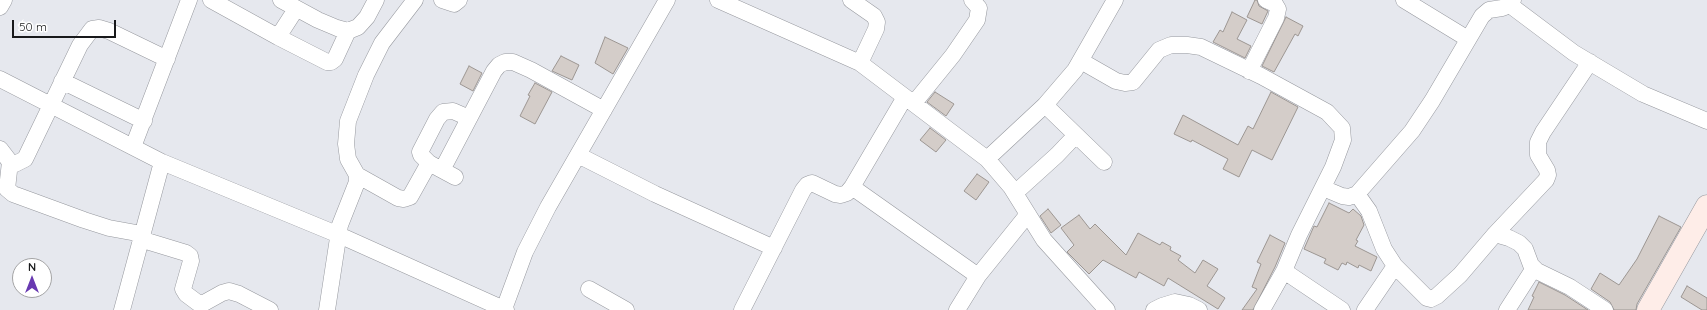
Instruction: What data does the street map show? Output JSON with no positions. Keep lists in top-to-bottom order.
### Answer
{
  "scale_bar": "50 m",
  "north": "top"
}
